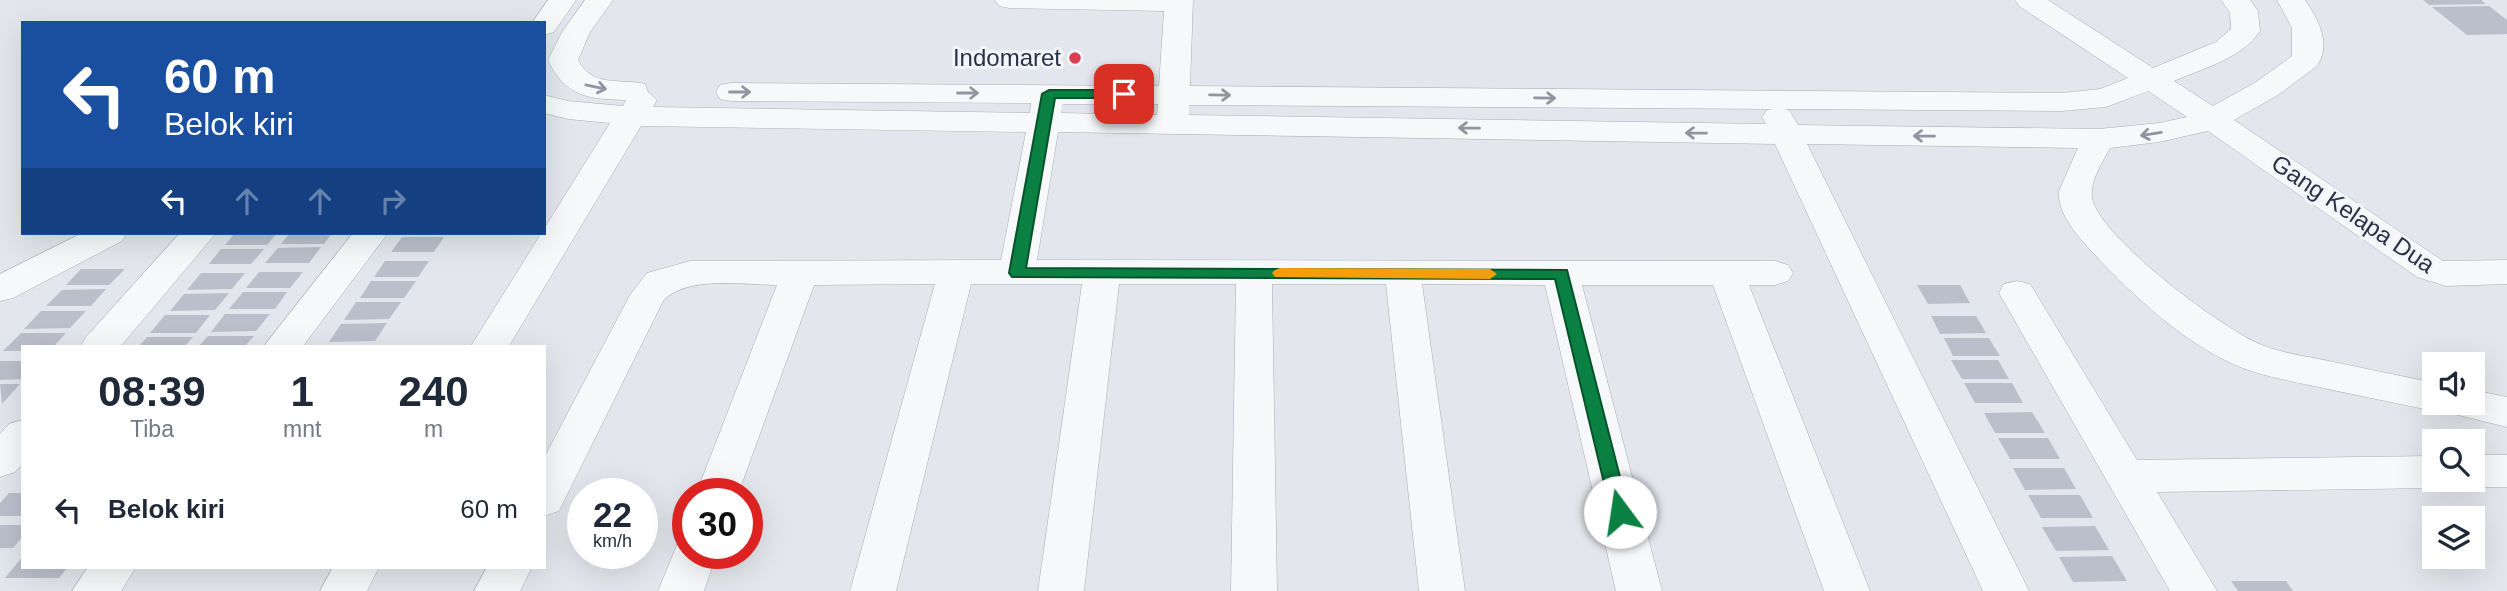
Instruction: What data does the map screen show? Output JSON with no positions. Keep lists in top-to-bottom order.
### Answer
{
  "streets": {
    "street": ["Gang Kelapa Dua"]
  },
  "places": ["Indomaret"],
  "page": {
    "turn": ["60 m", "Belok kiri"],
    "eta": [
      "08:39",
      "Tiba",
      "1",
      "mnt",
      "240",
      "m"
    ],
    "list": [
      {
        "name": "Belok kiri",
        "value": "60 m"
      }
    ],
    "speed": "22 km/h",
    "limit": "30"
  }
}
